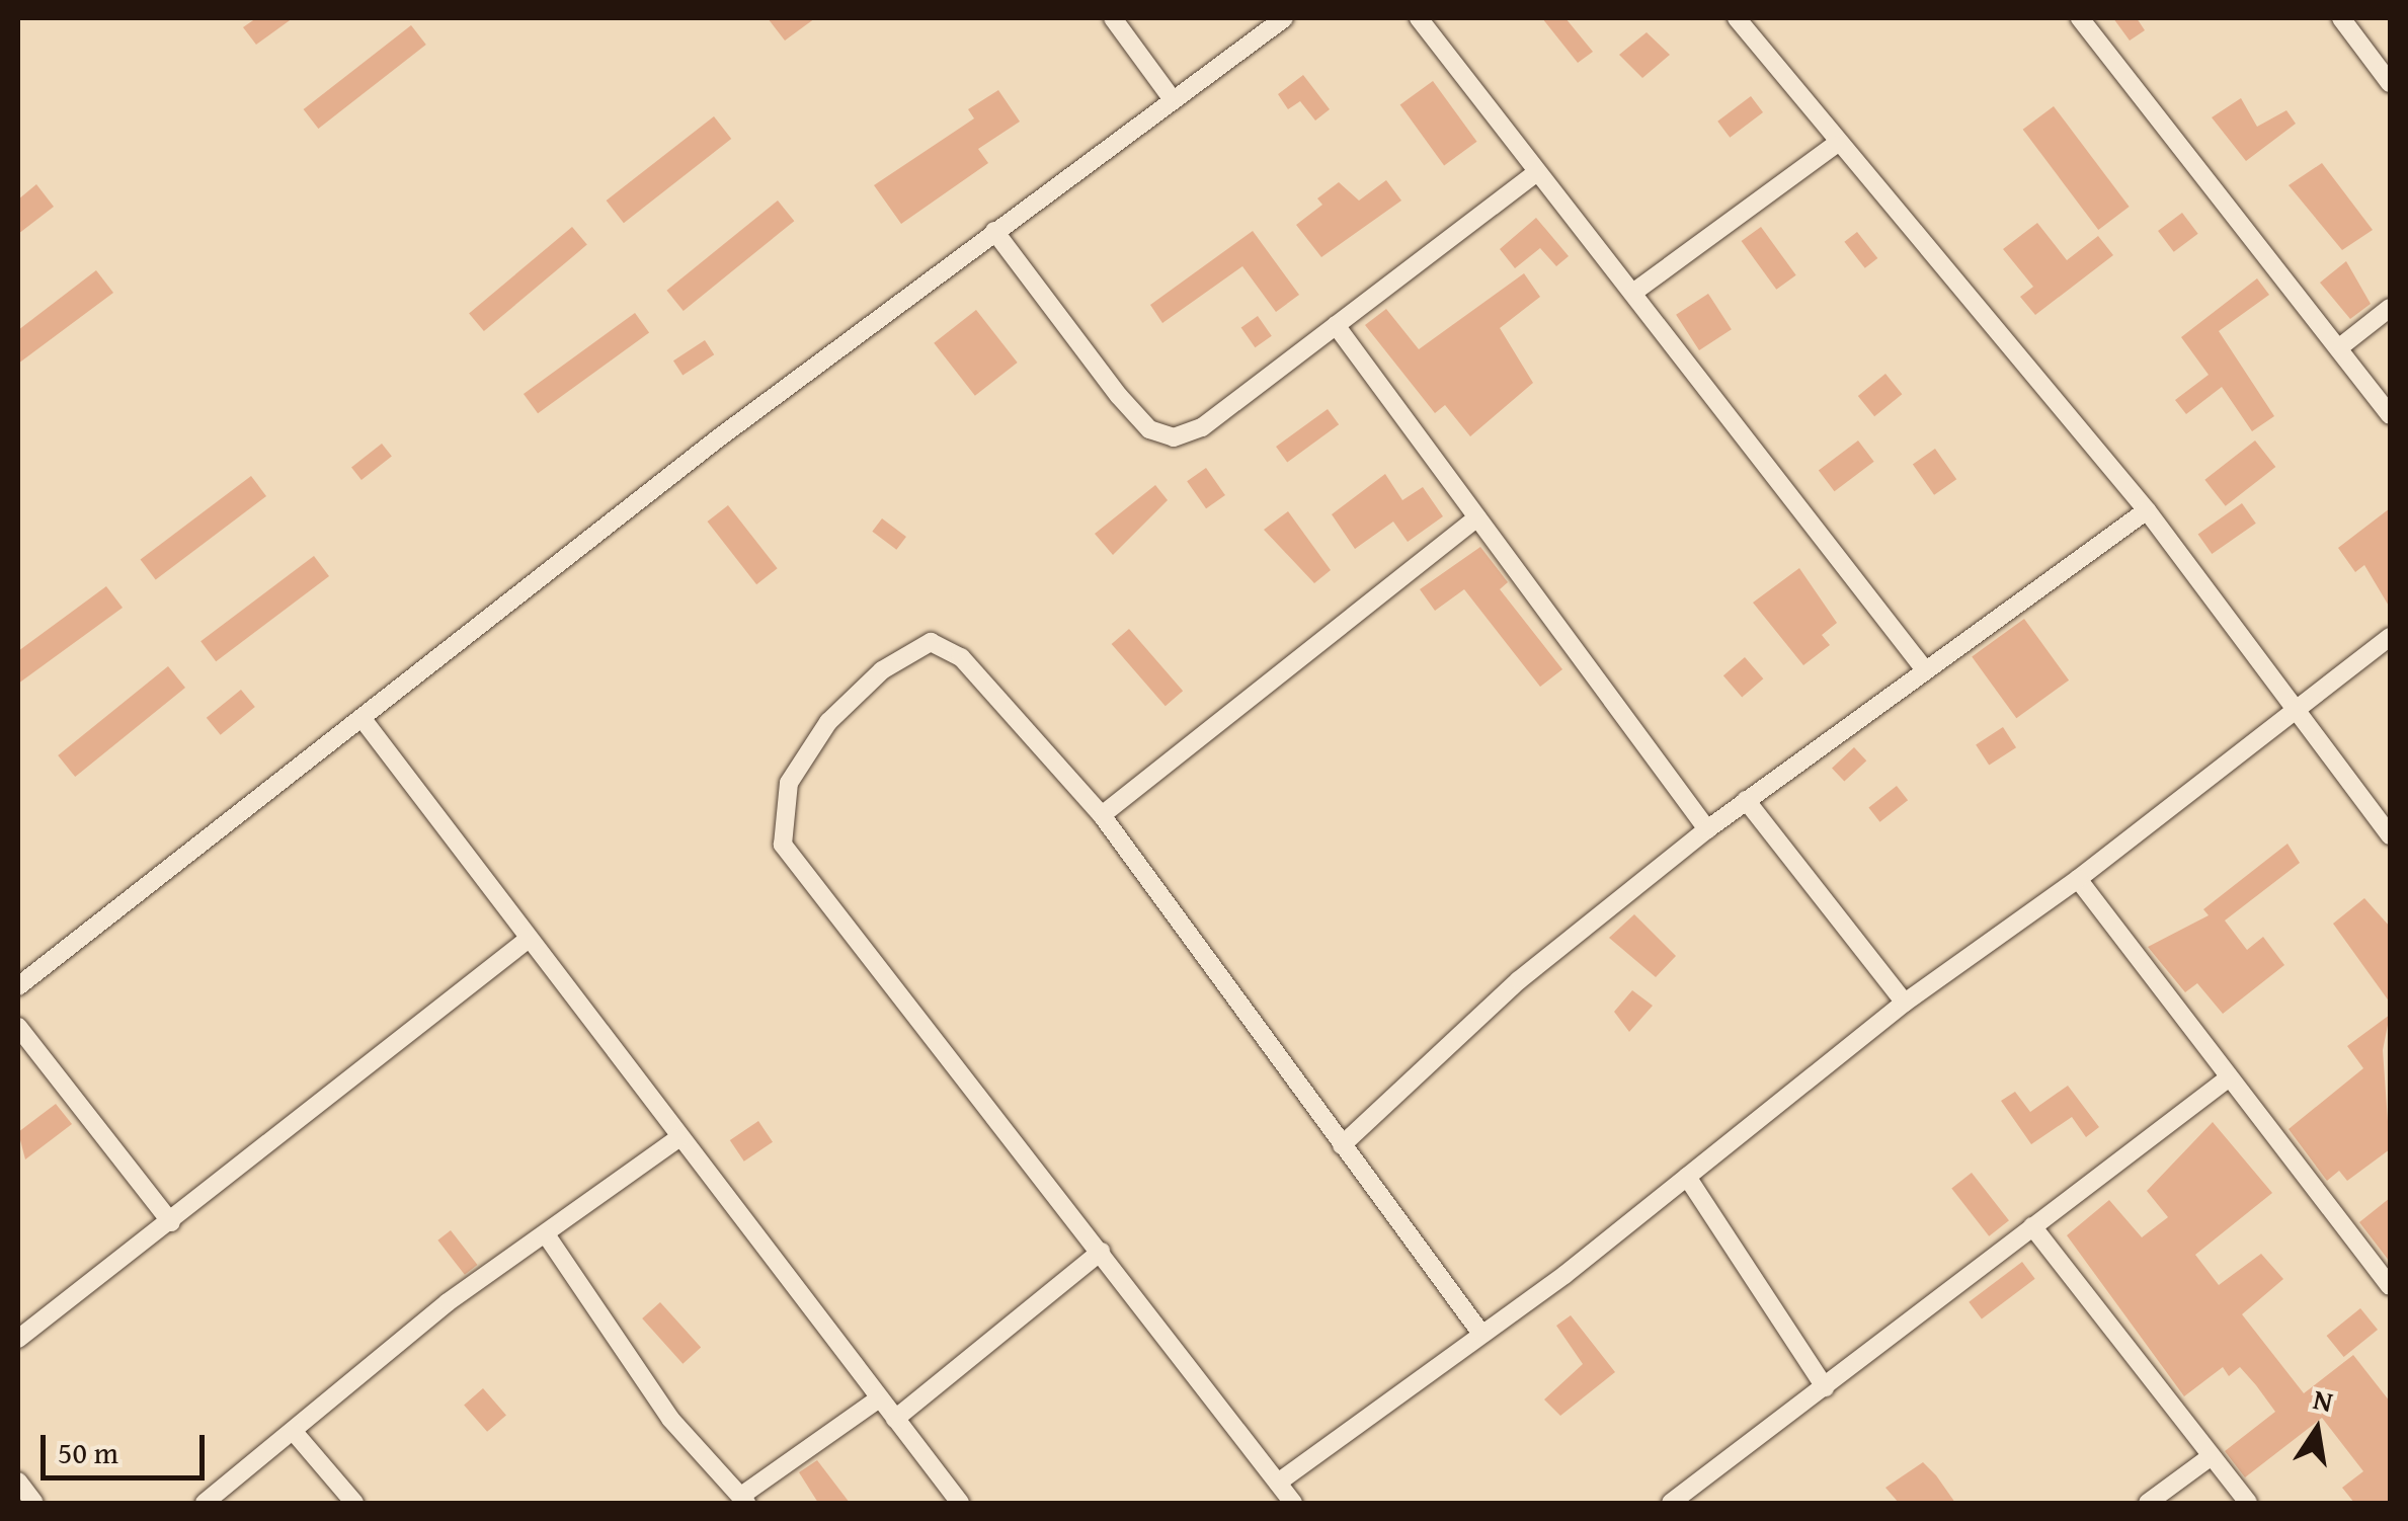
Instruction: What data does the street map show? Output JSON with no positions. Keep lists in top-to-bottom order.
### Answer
{
  "scale_bar": "50 m",
  "north": "top"
}
